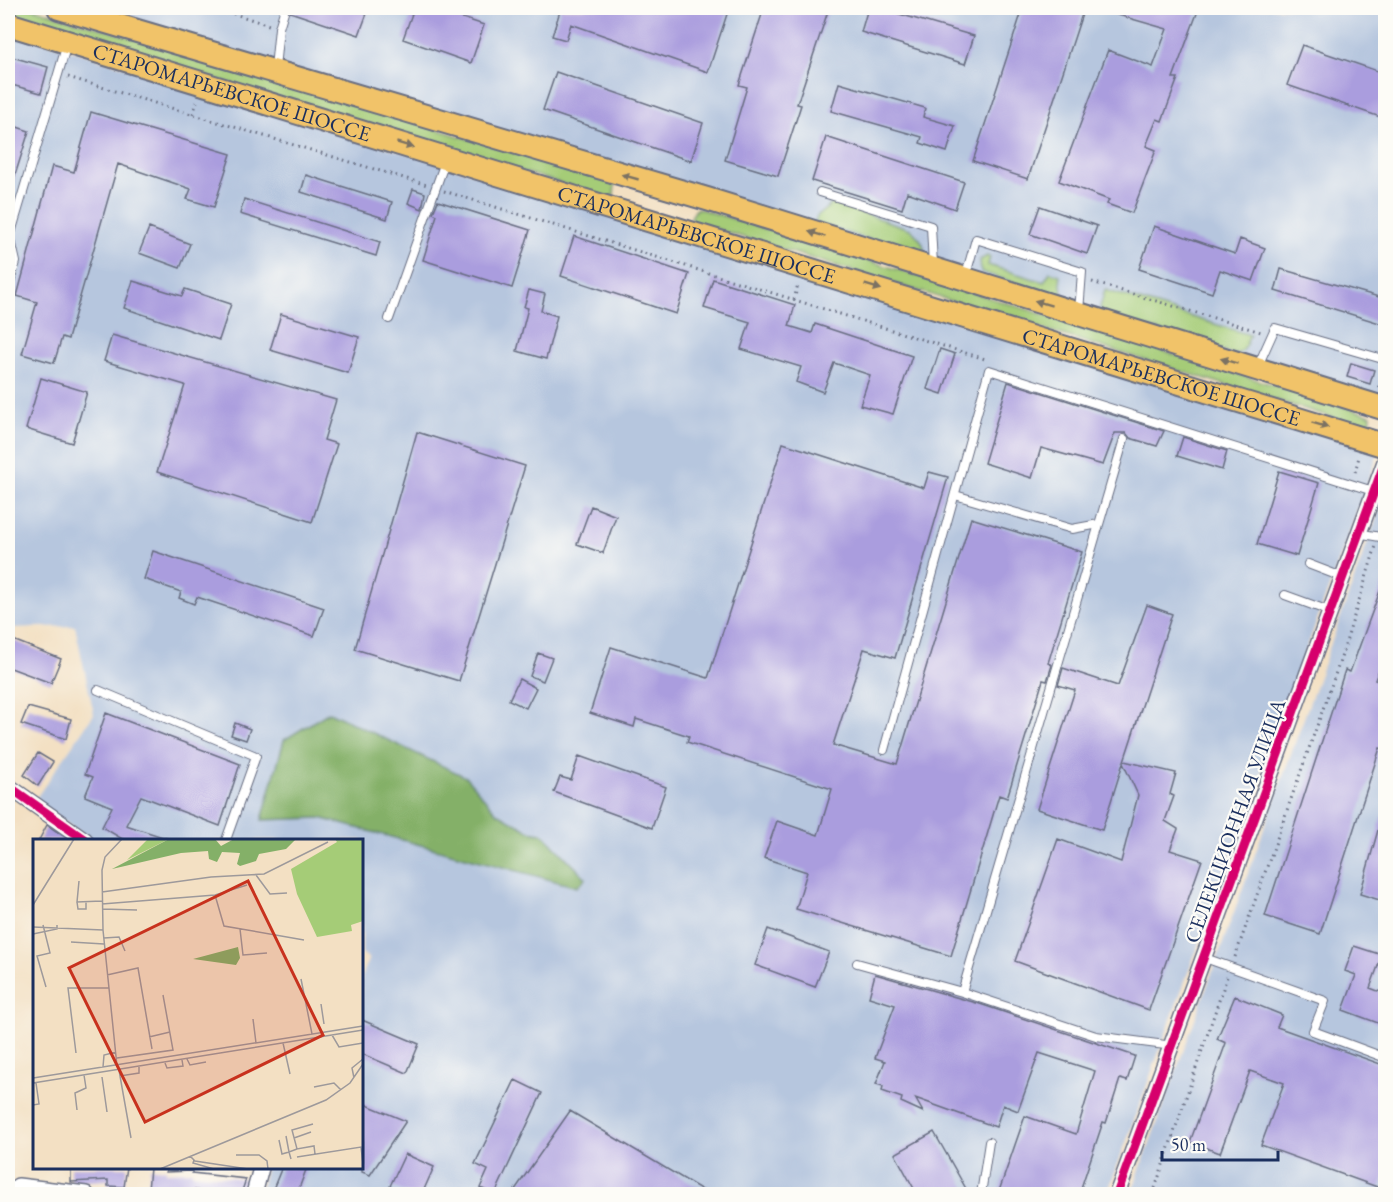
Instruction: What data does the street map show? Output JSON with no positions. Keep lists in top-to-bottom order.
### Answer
{
  "streets": {
    "main road": ["СТАРОМАРЬЕВСКОЕ ШОССЕ"],
    "street": ["СЕЛЕКЦИОННАЯ УЛИЦА"]
  },
  "scale_bar": "50 m"
}
